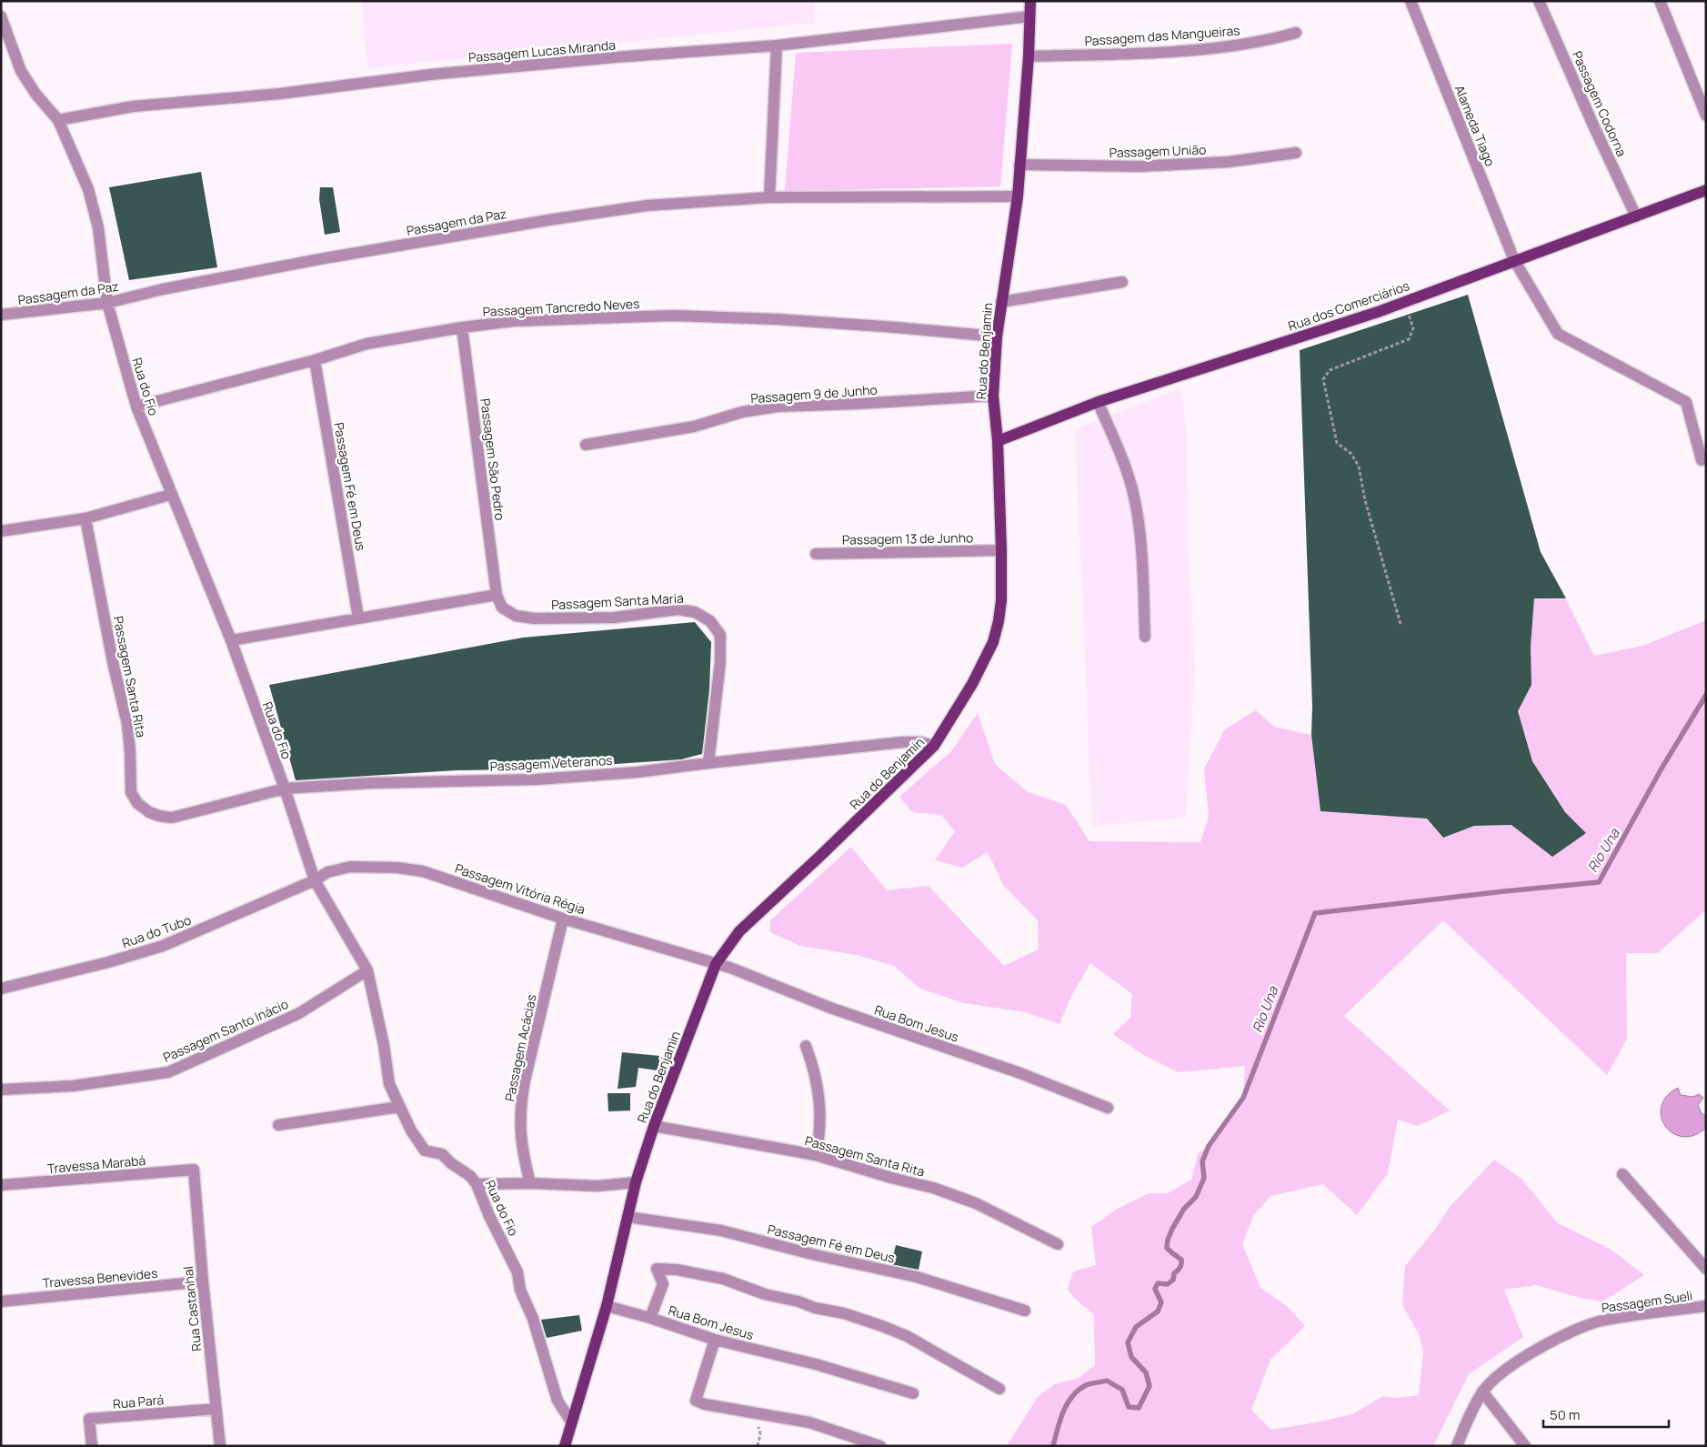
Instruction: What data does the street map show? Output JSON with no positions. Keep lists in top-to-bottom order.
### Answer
{
  "streets": {
    "main road": ["Rua dos Comerciários", "Rua do Benjamin"],
    "street": [
      "Passagem das Mangueiras",
      "Passagem Lucas Miranda",
      "Passagem Codorna",
      "Alameda Tiago",
      "Passagem União",
      "Passagem da Paz",
      "Passagem Tancredo Neves",
      "Rua do Fio",
      "Passagem 9 de Junho",
      "Passagem São Pedro",
      "Passagem Fé em Deus",
      "Passagem 13 de Junho",
      "Passagem Santa Maria",
      "Passagem Santa Rita",
      "Passagem Veteranos",
      "Passagem Vitória Régia",
      "Rua do Tubo",
      "Rua Bom Jesus",
      "Passagem Santo Inácio",
      "Passagem Acácias",
      "Travessa Marabá",
      "Travessa Benevides",
      "Passagem Sueli",
      "Rua Castanhal",
      "Rua Pará"
    ]
  },
  "crossings": [
    ["Passagem das Mangueiras", "Rua do Benjamin"],
    ["Passagem Lucas Miranda", "Rua do Benjamin"],
    ["Passagem Lucas Miranda", "Rua do Fio"],
    ["Passagem Codorna", "Rua dos Comerciários"],
    ["Alameda Tiago", "Rua dos Comerciários"],
    ["Passagem União", "Rua do Benjamin"],
    ["Passagem da Paz", "Rua do Benjamin"],
    ["Passagem da Paz", "Rua do Fio"],
    ["Rua dos Comerciários", "Rua do Benjamin"],
    ["Passagem Tancredo Neves", "Rua do Benjamin"],
    ["Passagem Tancredo Neves", "Rua do Fio"],
    ["Passagem Tancredo Neves", "Passagem São Pedro"],
    ["Passagem Tancredo Neves", "Passagem Fé em Deus"],
    ["Rua do Benjamin", "Rua do Fio"],
    ["Rua do Benjamin", "Passagem 9 de Junho"],
    ["Rua do Benjamin", "Passagem Fé em Deus"],
    ["Rua do Benjamin", "Passagem 13 de Junho"],
    ["Rua do Benjamin", "Passagem Santa Rita"],
    ["Rua do Benjamin", "Passagem Veteranos"],
    ["Rua do Benjamin", "Passagem Vitória Régia"],
    ["Rua do Benjamin", "Rua Bom Jesus"],
    ["Rua do Fio", "Passagem Veteranos"],
    ["Rua do Fio", "Passagem Vitória Régia"],
    ["Rua do Fio", "Rua do Tubo"],
    ["Rua do Fio", "Passagem Santo Inácio"],
    ["Passagem São Pedro", "Passagem Santa Maria"],
    ["Passagem Santa Maria", "Passagem Veteranos"],
    ["Passagem Santa Rita", "Passagem Veteranos"],
    ["Passagem Vitória Régia", "Rua do Tubo"],
    ["Passagem Vitória Régia", "Rua Bom Jesus"],
    ["Passagem Vitória Régia", "Passagem Acácias"],
    ["Travessa Marabá", "Rua Castanhal"],
    ["Travessa Benevides", "Rua Castanhal"],
    ["Rua Castanhal", "Rua Pará"]
  ],
  "water": ["Rio Una"],
  "scale_bar": "50 m"
}
